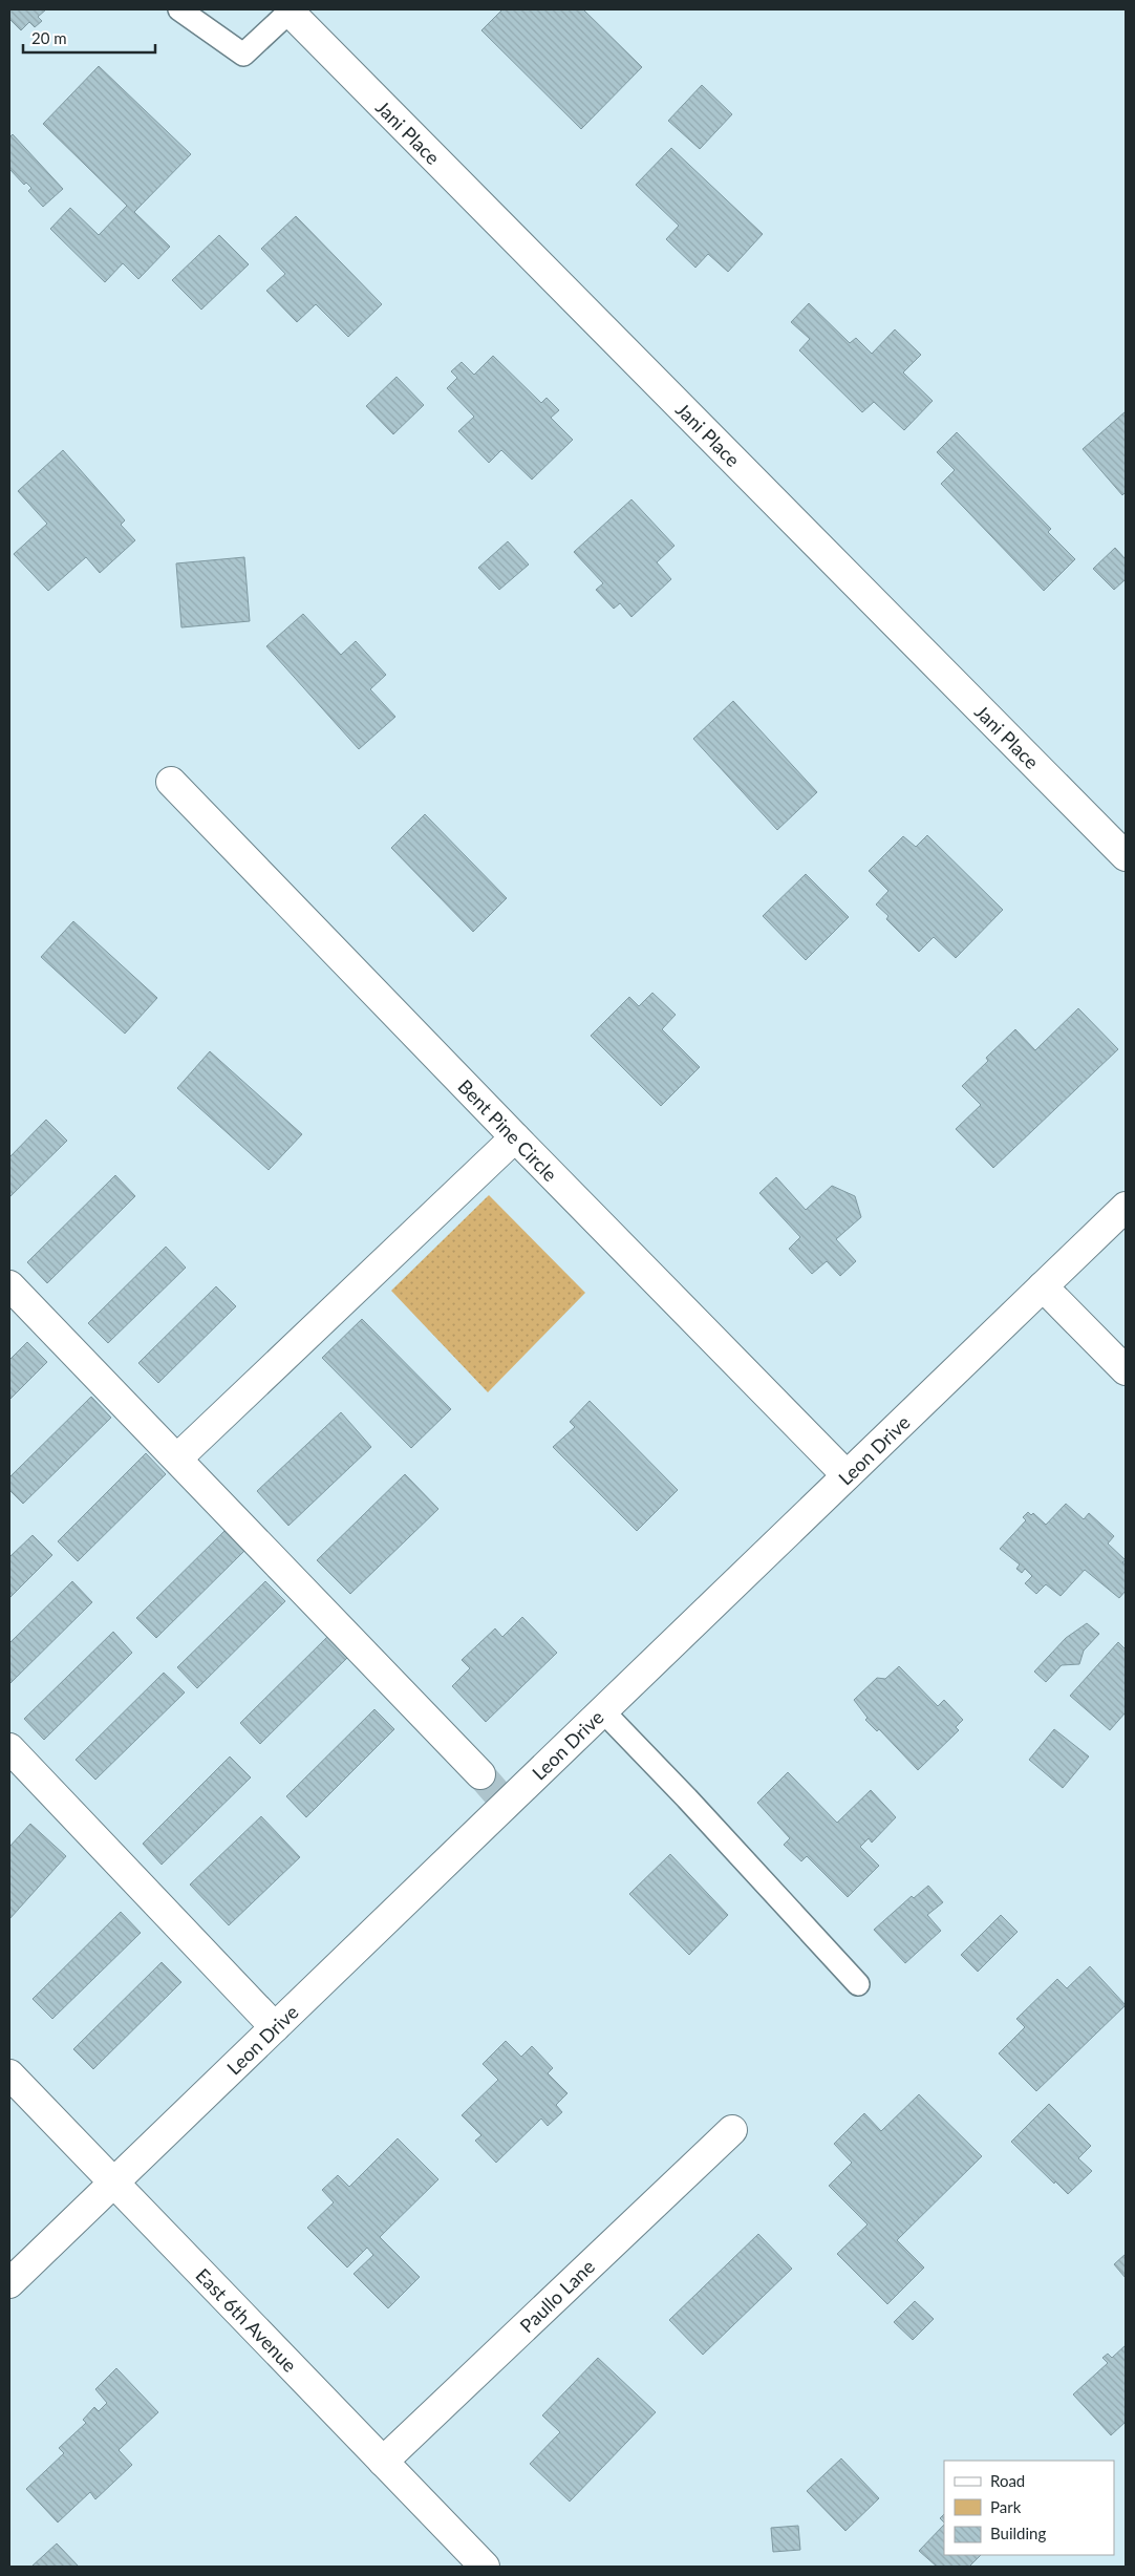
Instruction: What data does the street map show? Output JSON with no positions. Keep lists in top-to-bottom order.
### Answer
{
  "streets": {
    "street": [
      "Jani Place",
      "Bent Pine Circle",
      "Leon Drive",
      "Paullo Lane",
      "East 6th Avenue"
    ]
  },
  "crossings": [
    ["Bent Pine Circle", "Leon Drive"],
    ["Leon Drive", "East 6th Avenue"],
    ["Paullo Lane", "East 6th Avenue"]
  ],
  "legend": ["Road", "Park", "Building"],
  "scale_bar": "20 m"
}
